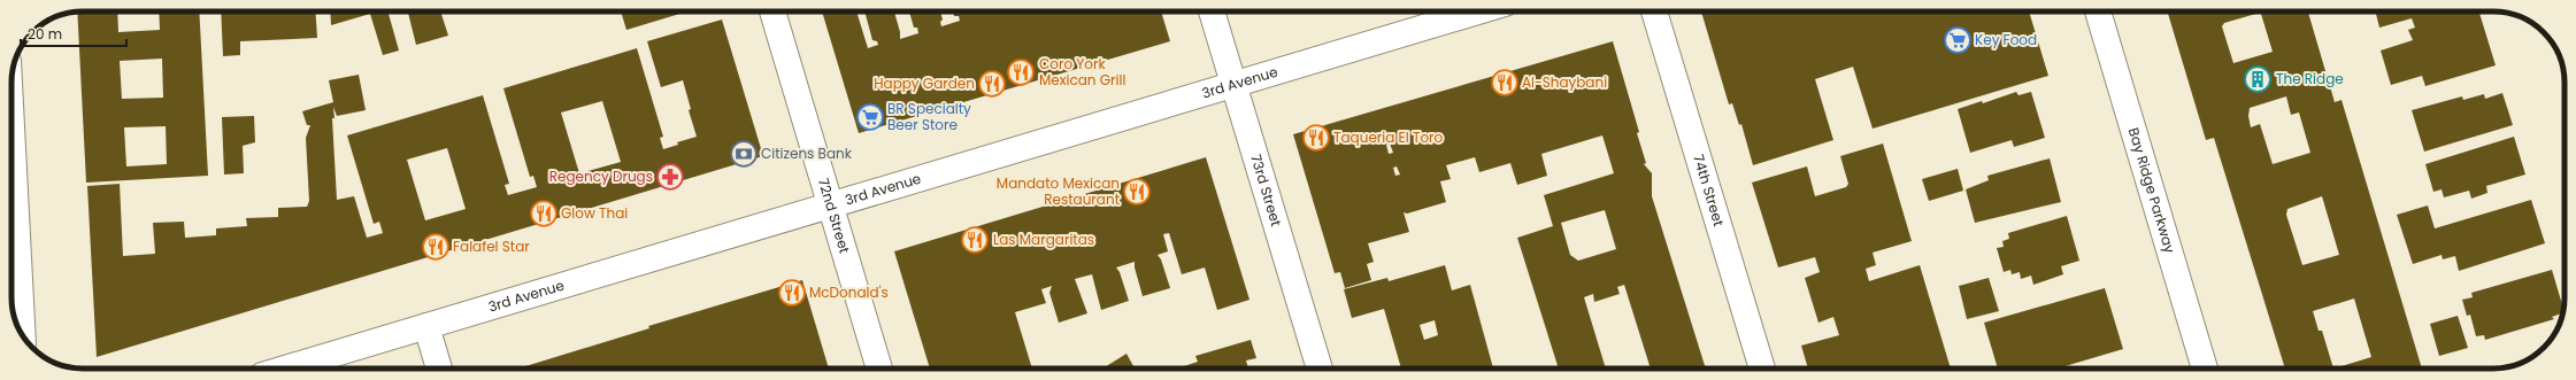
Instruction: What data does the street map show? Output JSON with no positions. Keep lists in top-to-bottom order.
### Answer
{
  "streets": {
    "street": [
      "3rd Avenue",
      "73rd Street",
      "74th Street",
      "Bay Ridge Parkway",
      "72nd Street"
    ]
  },
  "crossings": [
    ["3rd Avenue", "73rd Street"],
    ["3rd Avenue", "72nd Street"]
  ],
  "places": {
    "supermarket": ["Key Food", "BR Specialty Beer Store"],
    "restaurant": [
      "Coro York Mexican Grill",
      "Al-Shaybani",
      "Happy Garden",
      "Taqueria El Toro",
      "Mandato Mexican Restaurant",
      "Glow Thai",
      "Las Margaritas",
      "Falafel Star",
      "McDonald's"
    ],
    "building": ["The Ridge"],
    "bank": ["Citizens Bank"],
    "pharmacy": ["Regency Drugs"]
  },
  "scale_bar": "20 m"
}
